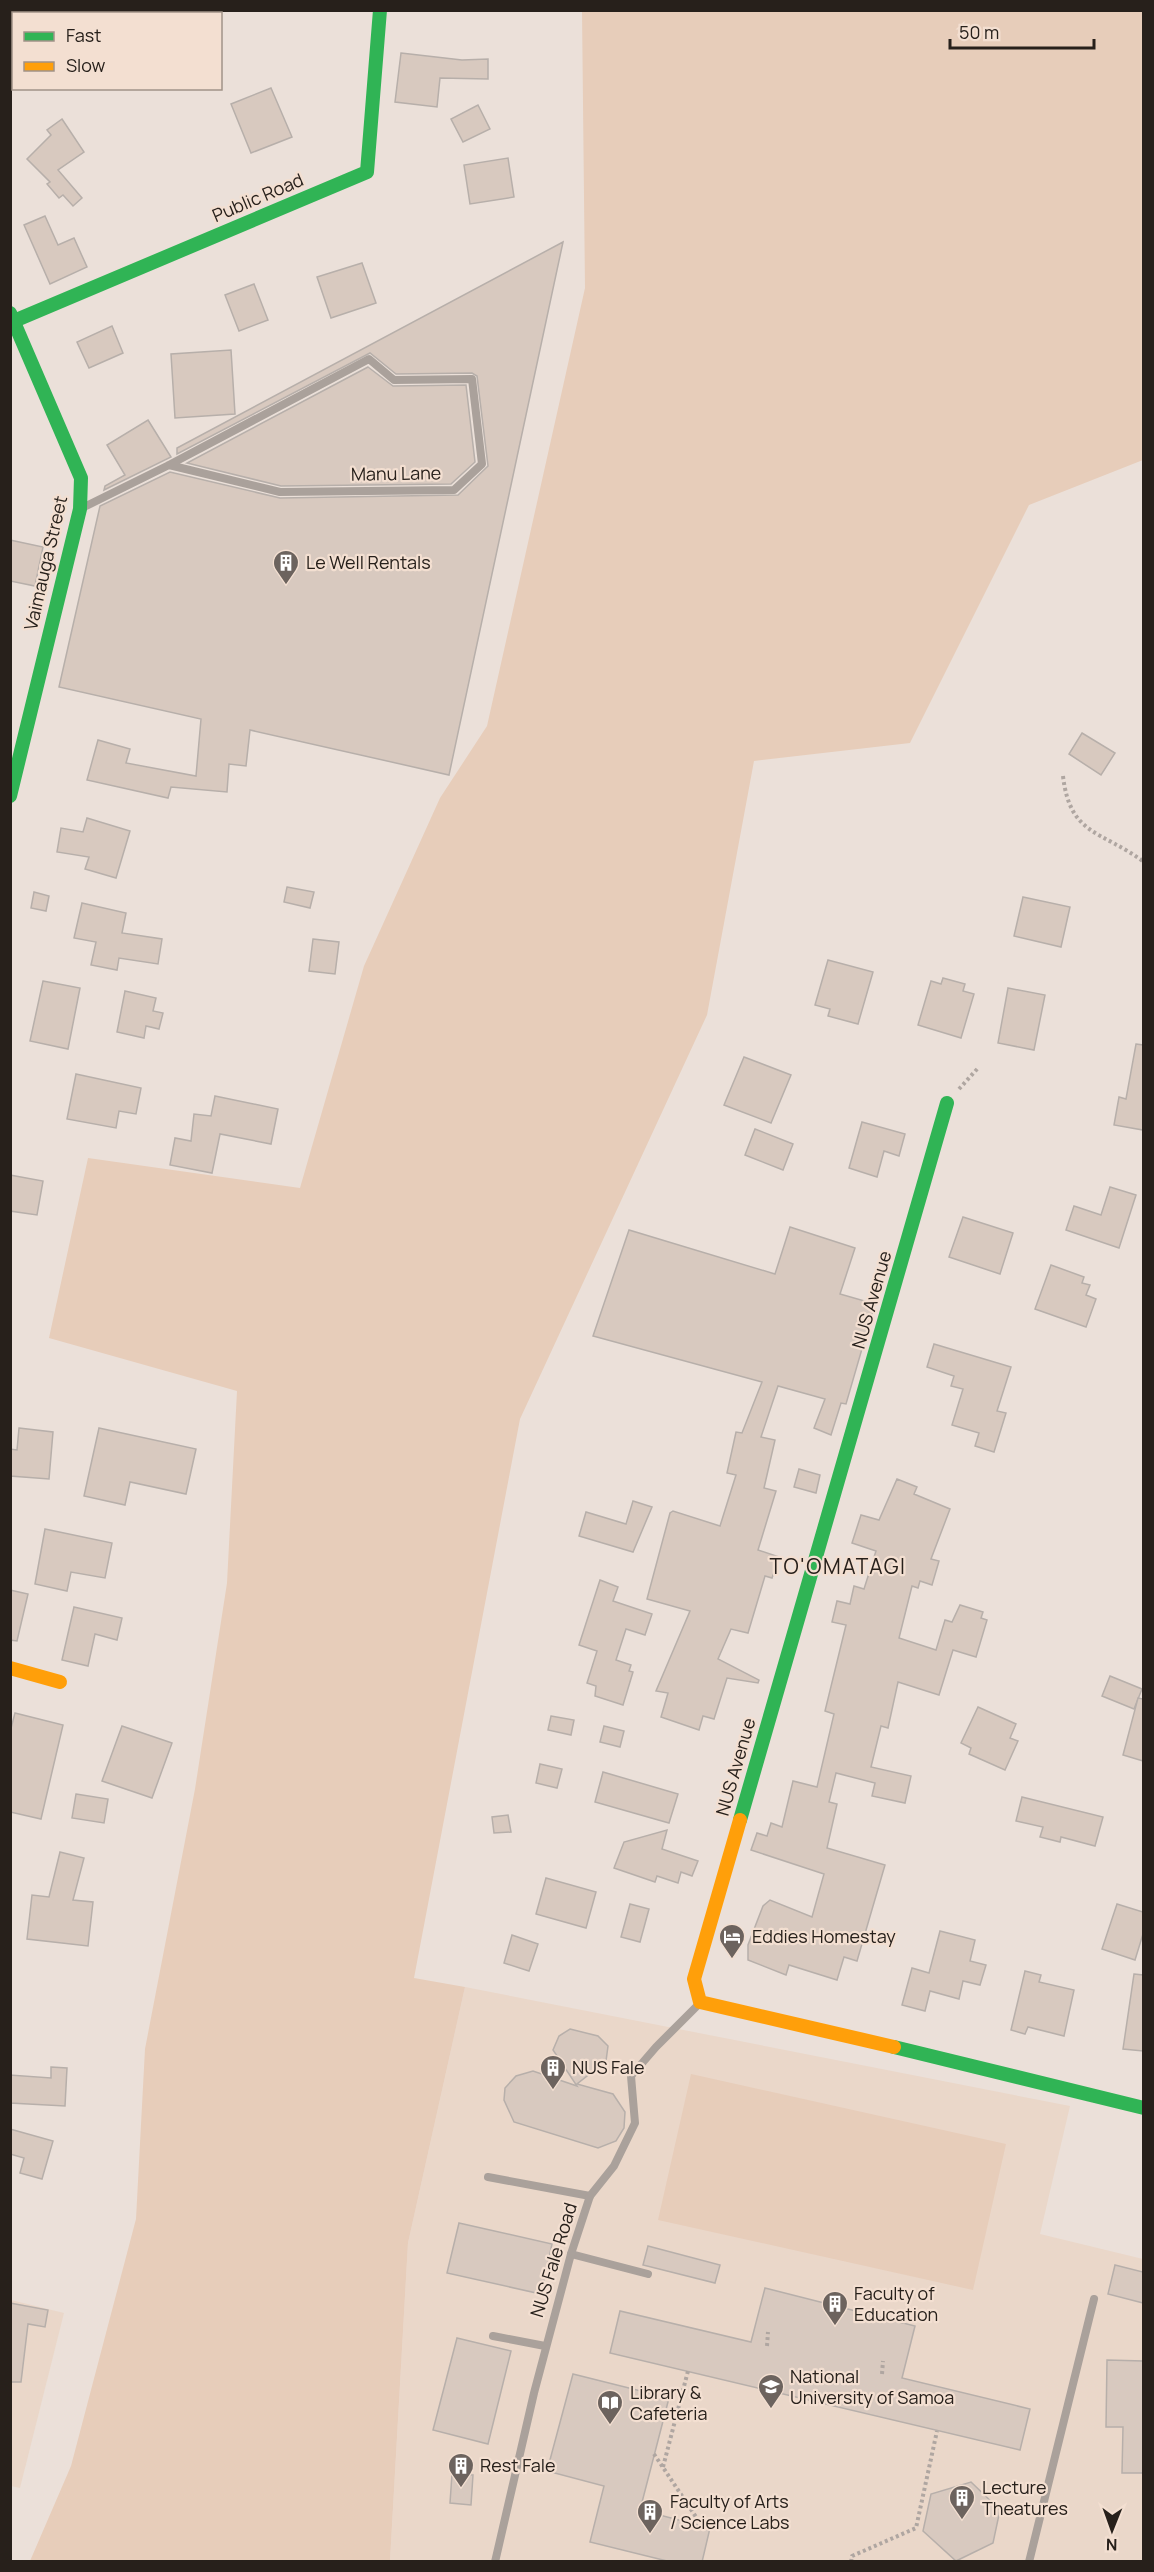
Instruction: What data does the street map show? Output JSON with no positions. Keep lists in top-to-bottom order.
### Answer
{
  "streets": {
    "street": ["Public Road", "Vaimauga Street", "NUS Avenue"],
    "lane": ["Manu Lane", "NUS Fale Road"]
  },
  "crossings": [
    ["Public Road", "Vaimauga Street"],
    ["Manu Lane", "Vaimauga Street"],
    ["NUS Avenue", "NUS Fale Road"]
  ],
  "districts": ["TO'OMATAGI"],
  "places": {
    "building": [
      "Le Well Rentals",
      "NUS Fale",
      "Faculty of Education",
      "Rest Fale",
      "Lecture Theatures",
      "Faculty of Arts / Science Labs"
    ],
    "hotel": ["Eddies Homestay"],
    "school or university": ["National University of Samoa"],
    "library": ["Library & Cafeteria"]
  },
  "legend": ["Fast", "Slow"],
  "scale_bar": "50 m",
  "north": "bottom"
}
